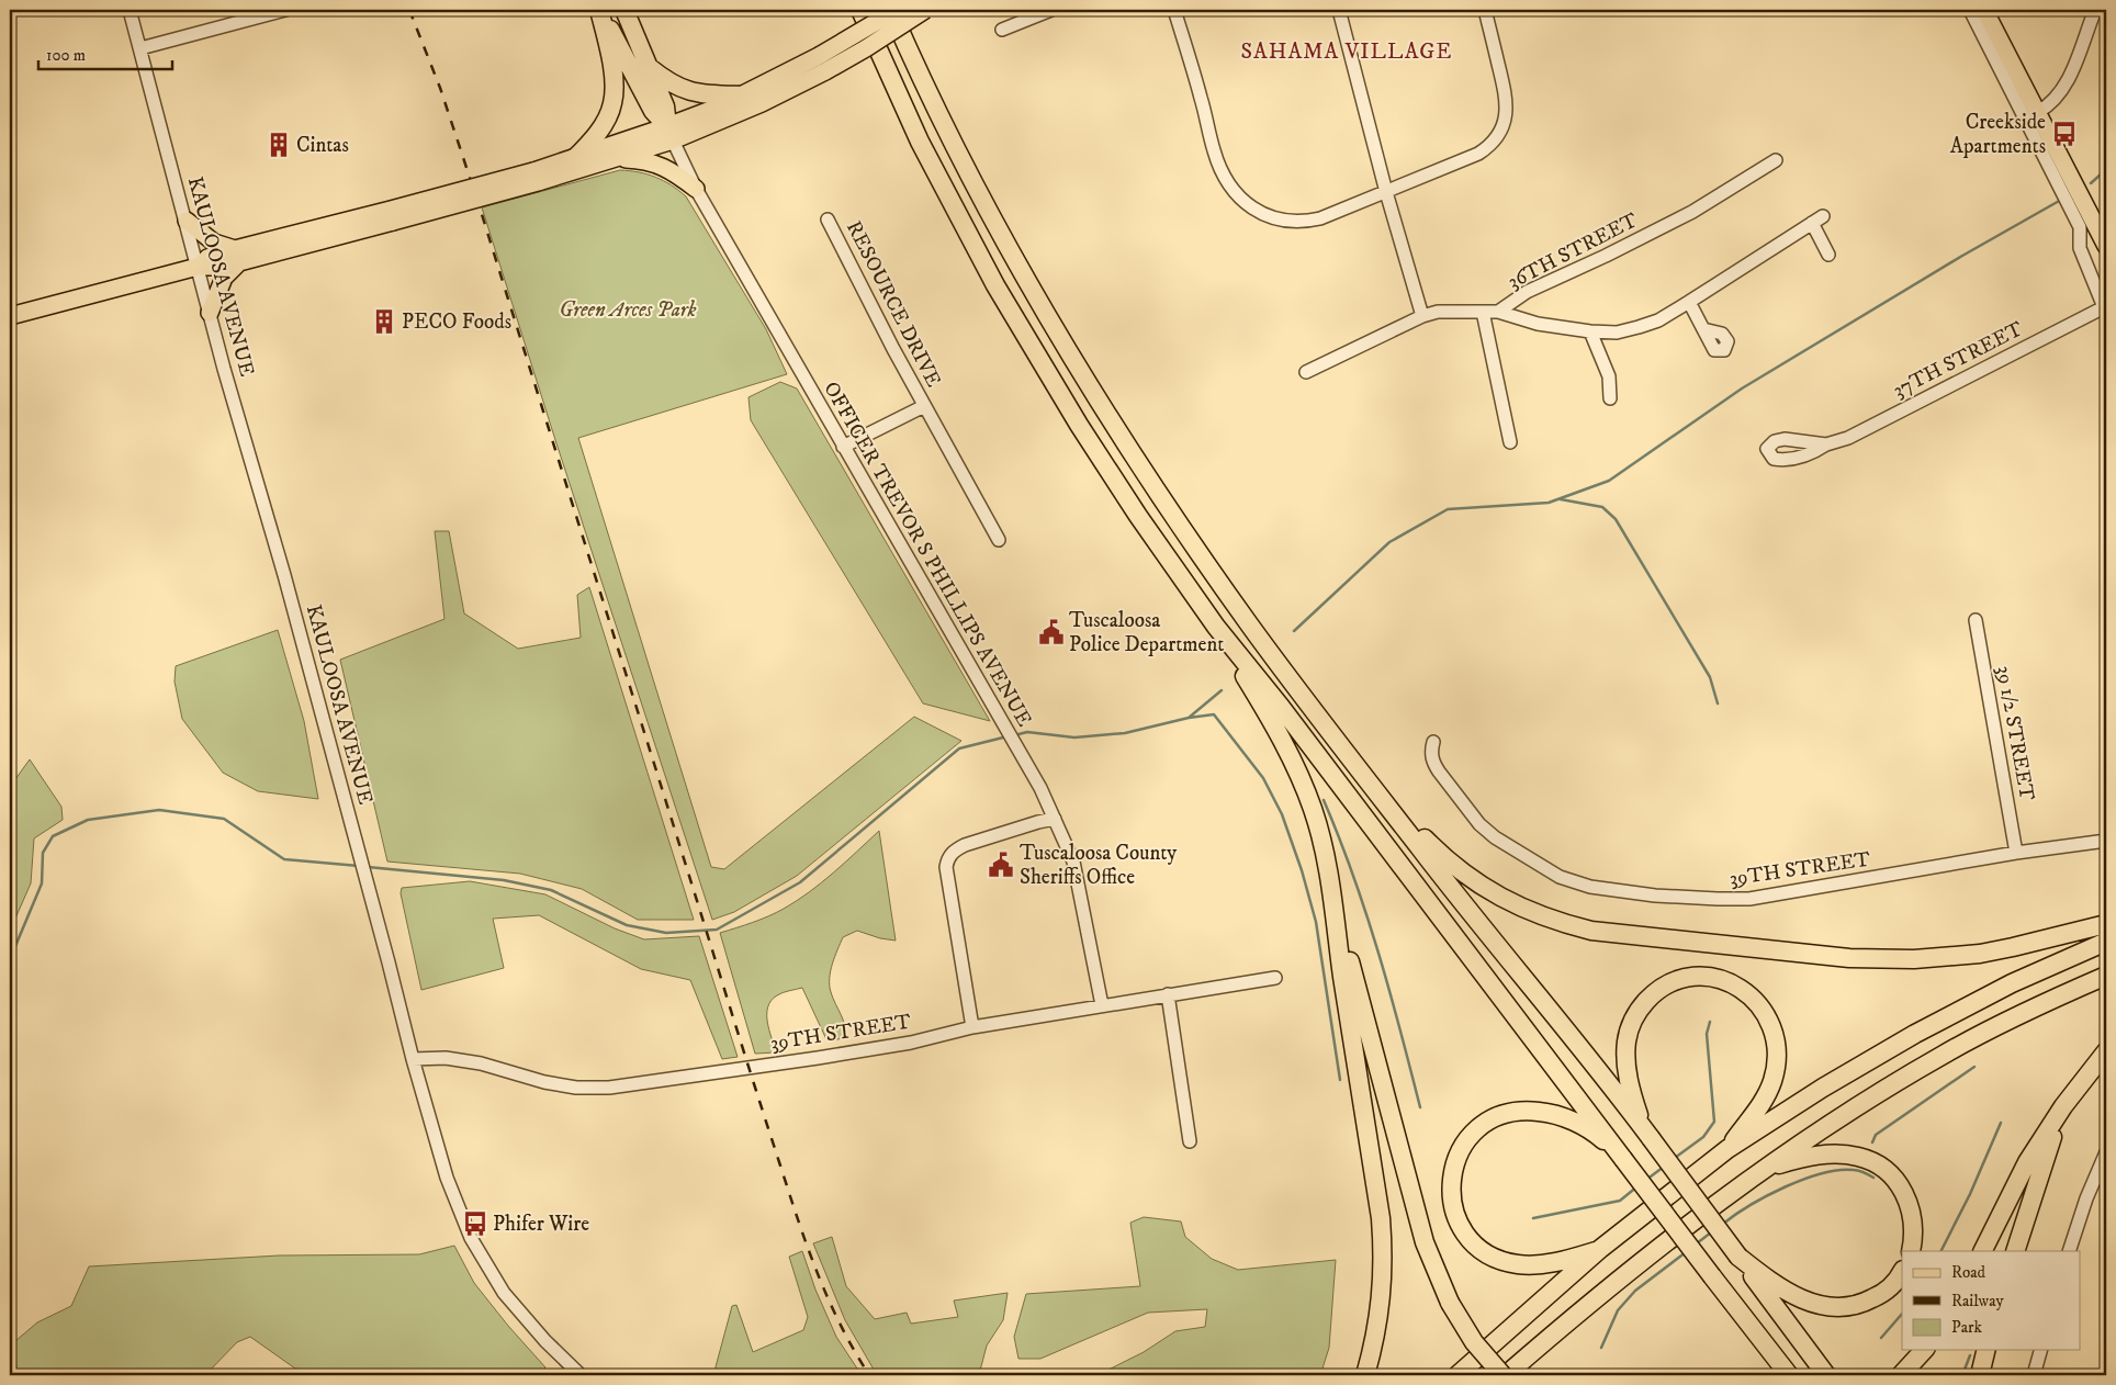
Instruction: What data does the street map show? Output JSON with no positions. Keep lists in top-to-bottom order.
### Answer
{
  "streets": {
    "street": [
      "36TH STREET",
      "KAULOOSA AVENUE",
      "RESOURCE DRIVE",
      "37TH STREET",
      "OFFICER TREVOR S PHILLIPS AVENUE",
      "39 1/2 STREET",
      "39TH STREET"
    ]
  },
  "crossings": [
    ["KAULOOSA AVENUE", "39TH STREET"],
    ["RESOURCE DRIVE", "OFFICER TREVOR S PHILLIPS AVENUE"],
    ["OFFICER TREVOR S PHILLIPS AVENUE", "39TH STREET"],
    ["39 1/2 STREET", "39TH STREET"]
  ],
  "districts": ["SAHAMA VILLAGE"],
  "parks": ["Green Arces Park"],
  "places": {
    "bus stop": ["Creekside Apartments", "Phifer Wire"],
    "building": ["Cintas", "PECO Foods"],
    "public building": ["Tuscaloosa Police Department", "Tuscaloosa County Sheriffs Office"]
  },
  "legend": ["Road", "Railway", "Park"],
  "scale_bar": "100 m"
}
